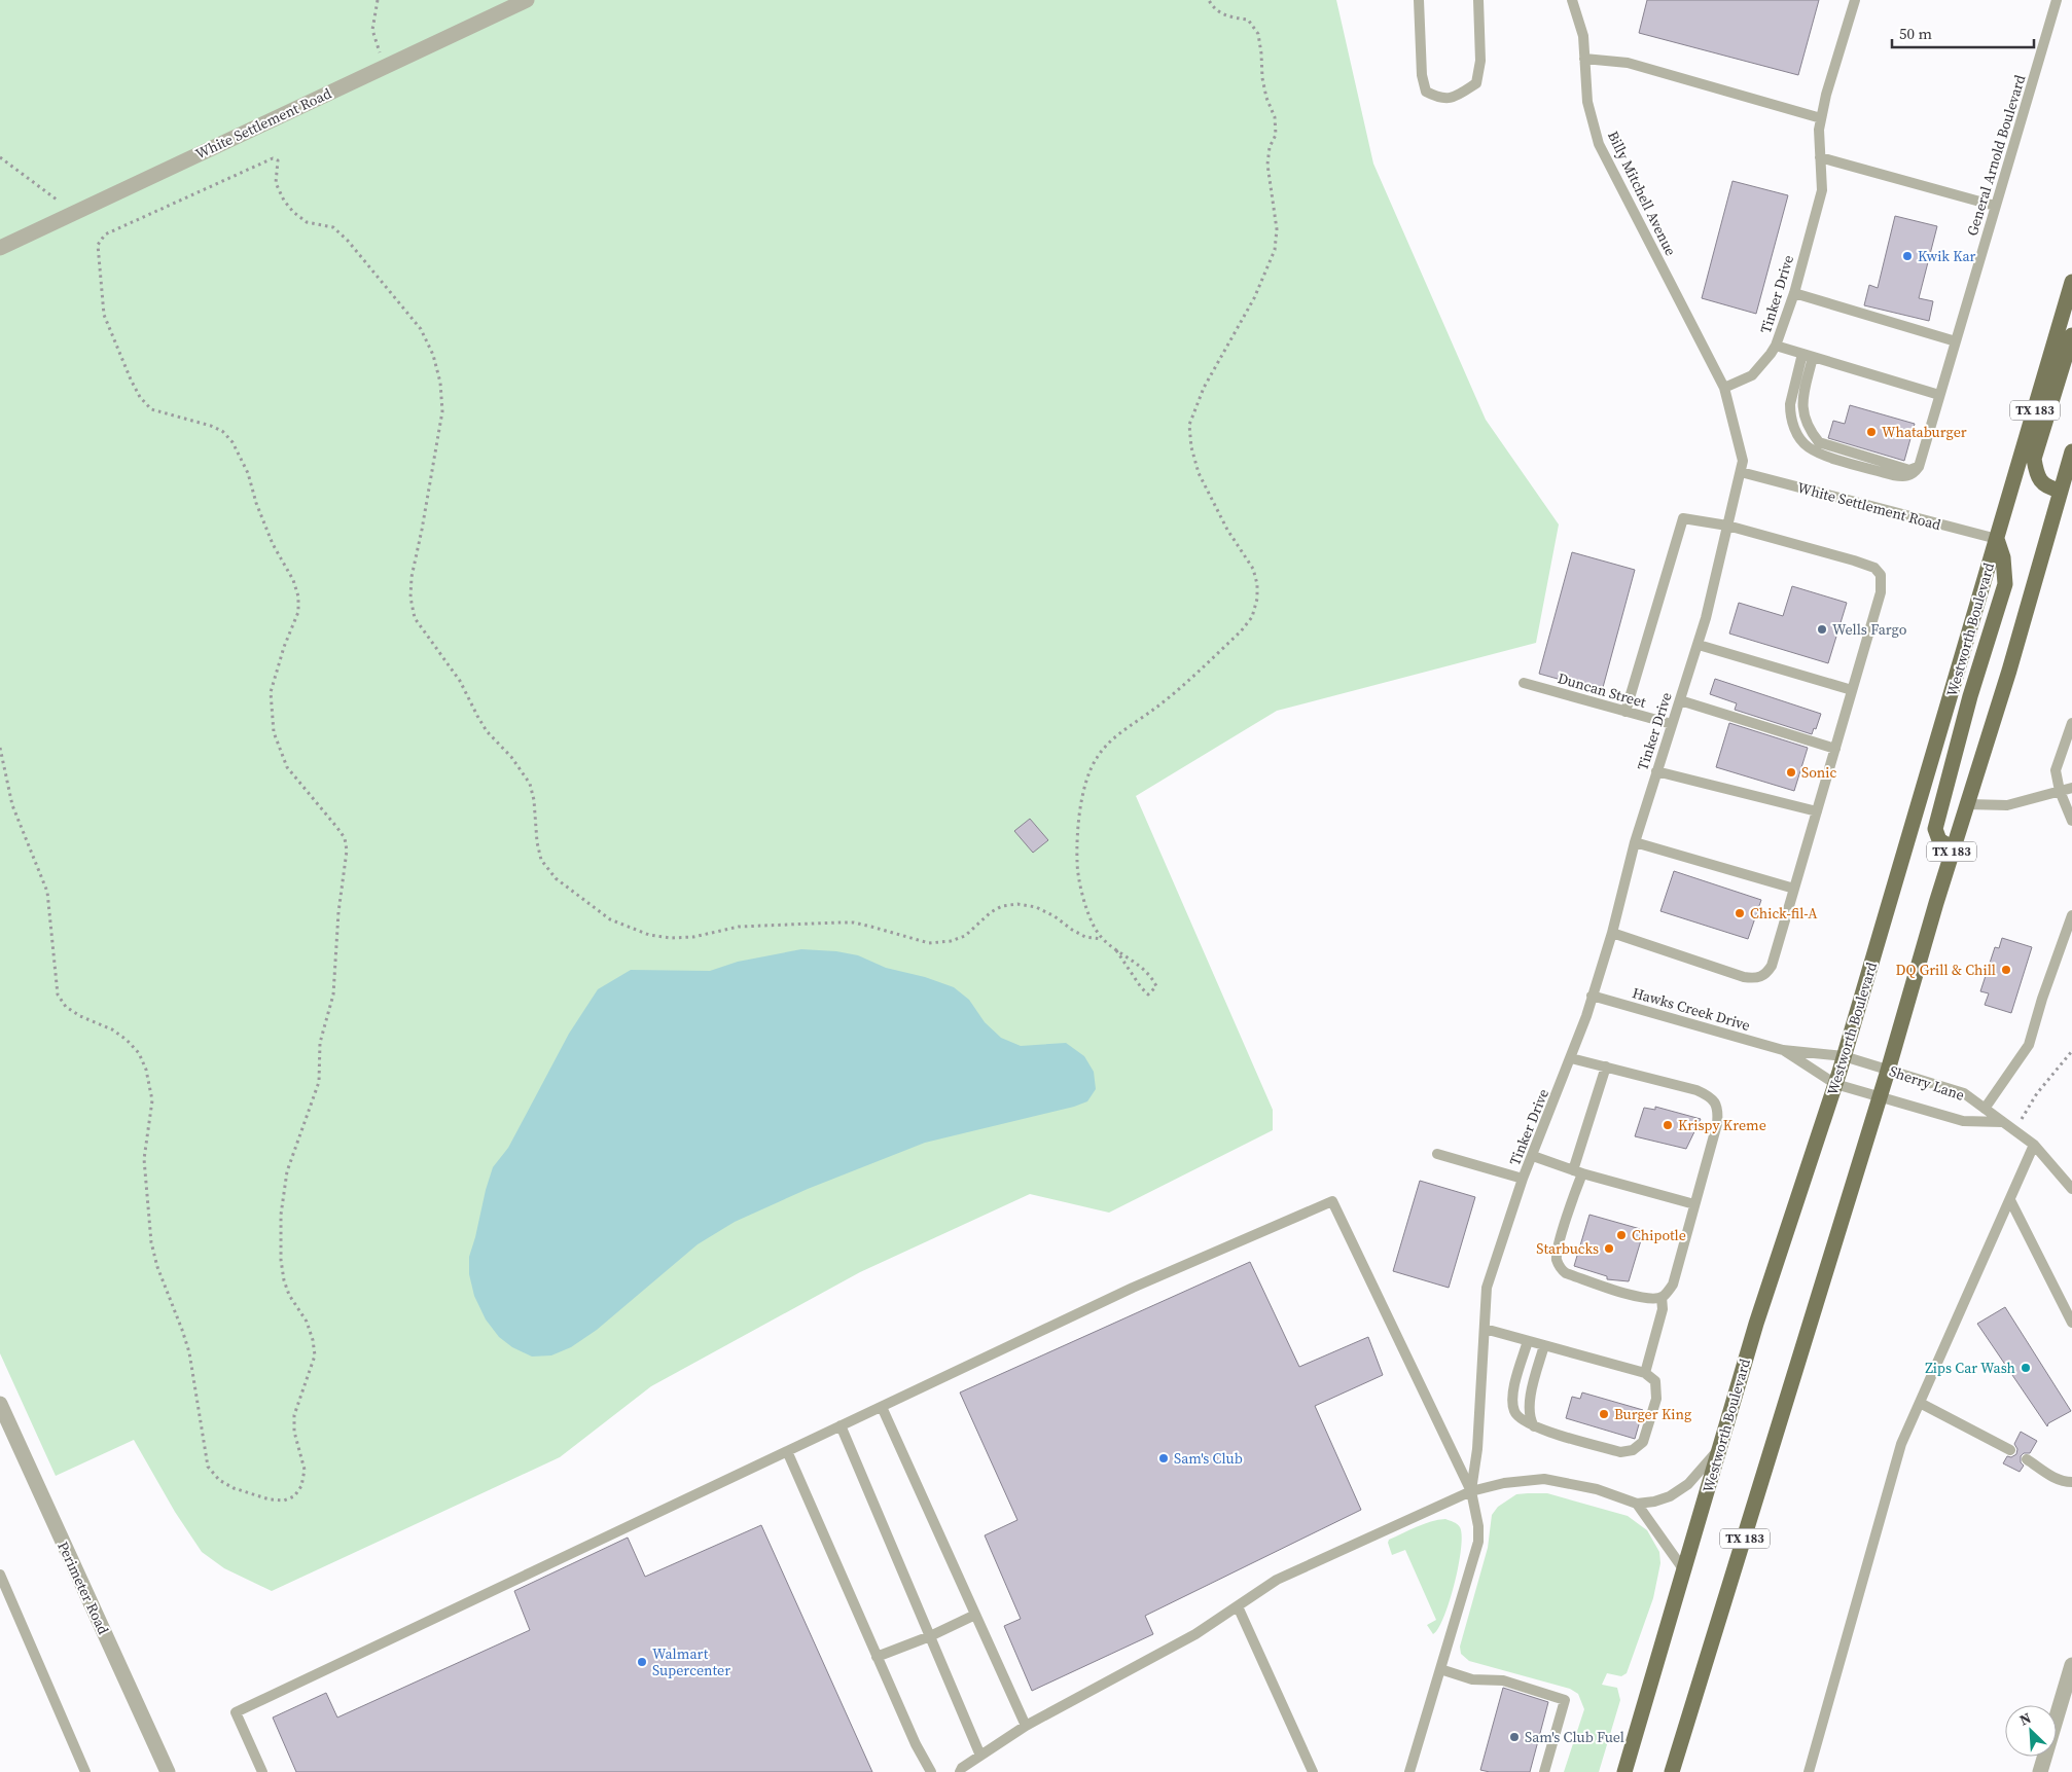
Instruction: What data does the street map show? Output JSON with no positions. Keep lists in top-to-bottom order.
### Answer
{
  "streets": {
    "main road": ["TX 183", "Westworth Boulevard"],
    "street": ["White Settlement Road", "Perimeter Road"],
    "lane": [
      "General Arnold Boulevard",
      "Billy Mitchell Avenue",
      "Tinker Drive",
      "Duncan Street",
      "Hawks Creek Drive",
      "Sherry Lane"
    ]
  },
  "crossings": [
    ["White Settlement Road", "Tinker Drive"],
    ["White Settlement Road", "Westworth Boulevard"],
    ["Billy Mitchell Avenue", "Tinker Drive"],
    ["Tinker Drive", "Duncan Street"],
    ["Tinker Drive", "Hawks Creek Drive"],
    ["TX 183", "Sherry Lane"],
    ["Westworth Boulevard", "Hawks Creek Drive"],
    ["Westworth Boulevard", "Sherry Lane"],
    ["Hawks Creek Drive", "Sherry Lane"]
  ],
  "places": [
    "Kwik Kar",
    "Whataburger",
    "Wells Fargo",
    "Sonic",
    "Chick-fil-A",
    "DQ Grill & Chill",
    "Krispy Kreme",
    "Chipotle",
    "Starbucks",
    "Zips Car Wash",
    "Burger King",
    "Sam's Club",
    "Walmart Supercenter",
    "Sam's Club Fuel"
  ],
  "scale_bar": "50 m",
  "north": "top left"
}
